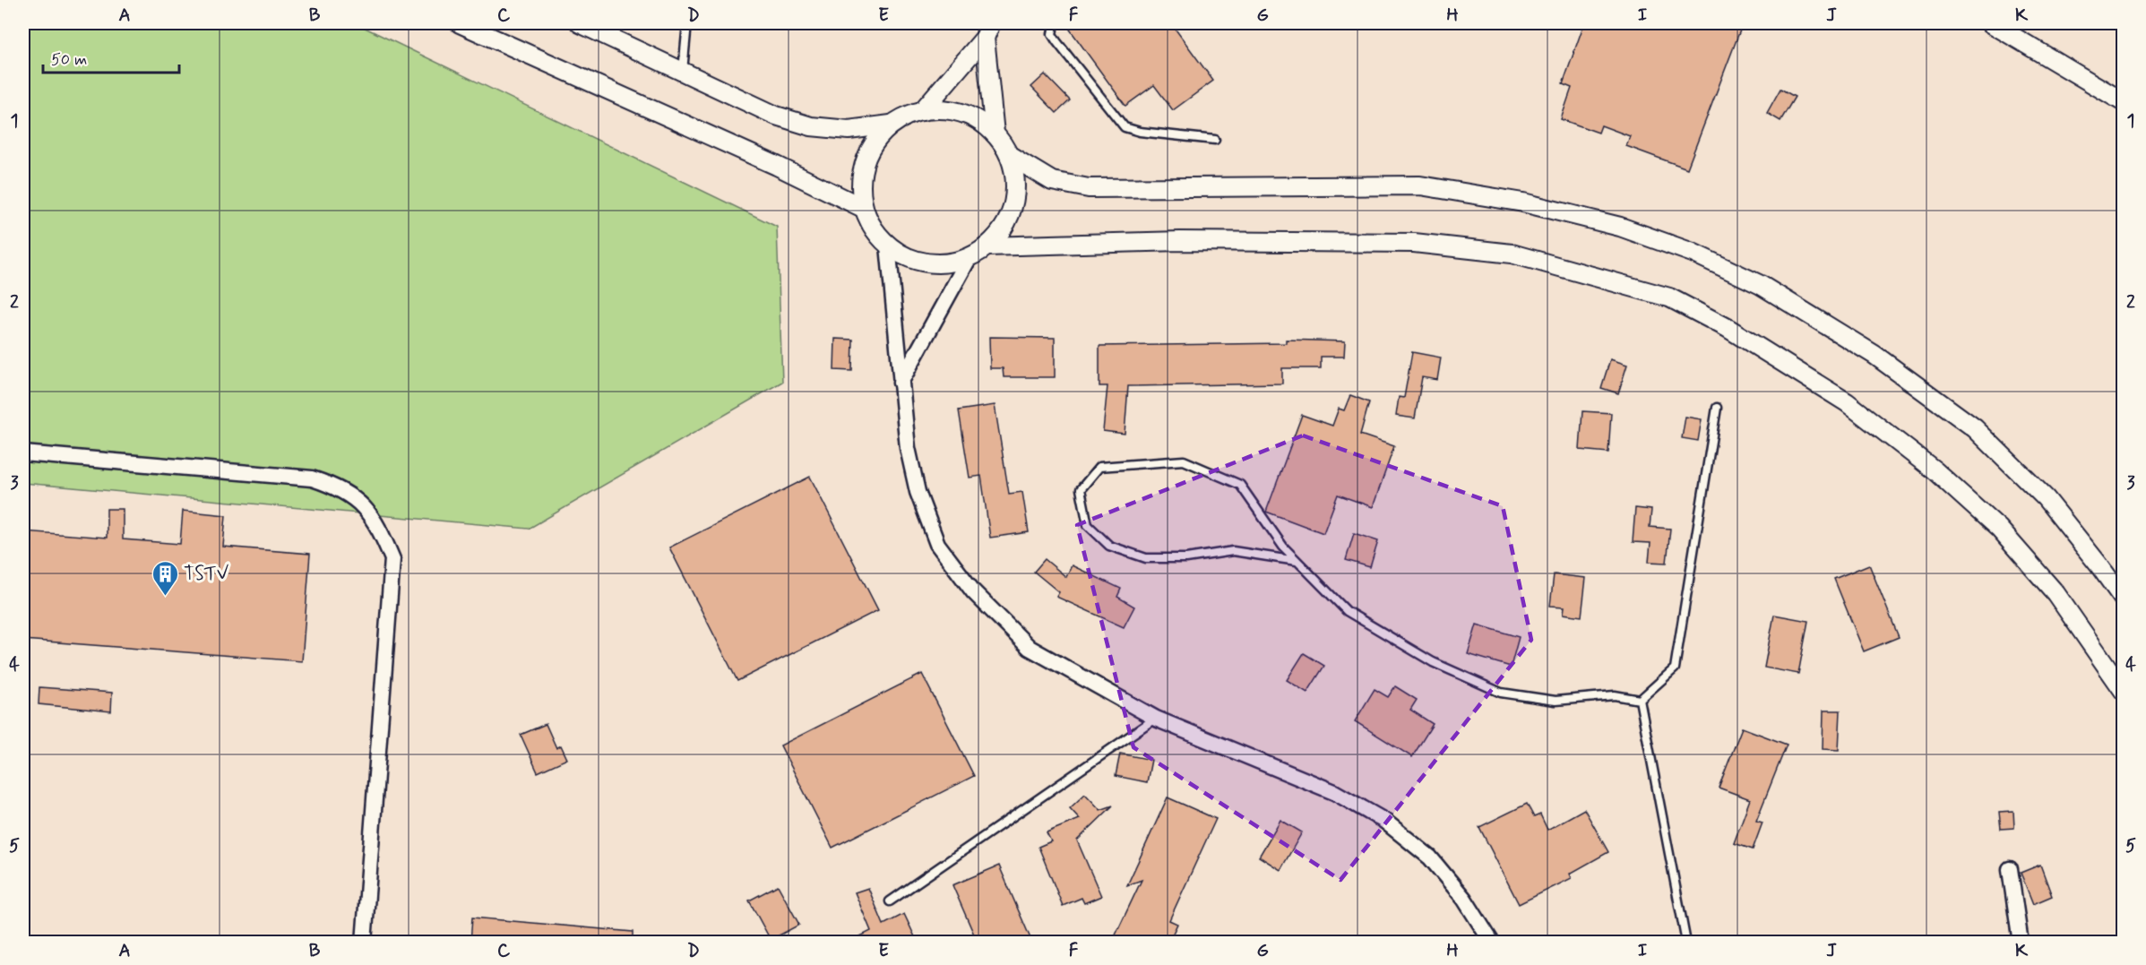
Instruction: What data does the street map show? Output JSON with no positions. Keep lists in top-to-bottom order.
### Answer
{
  "places": {
    "building": ["TSTV"]
  },
  "scale_bar": "50 m",
  "grid": {
    "columns": [
      "A",
      "B",
      "C",
      "D",
      "E",
      "F",
      "G",
      "H",
      "I",
      "J",
      "K"
    ],
    "rows": [
      "1",
      "2",
      "3",
      "4",
      "5"
    ]
  }
}
